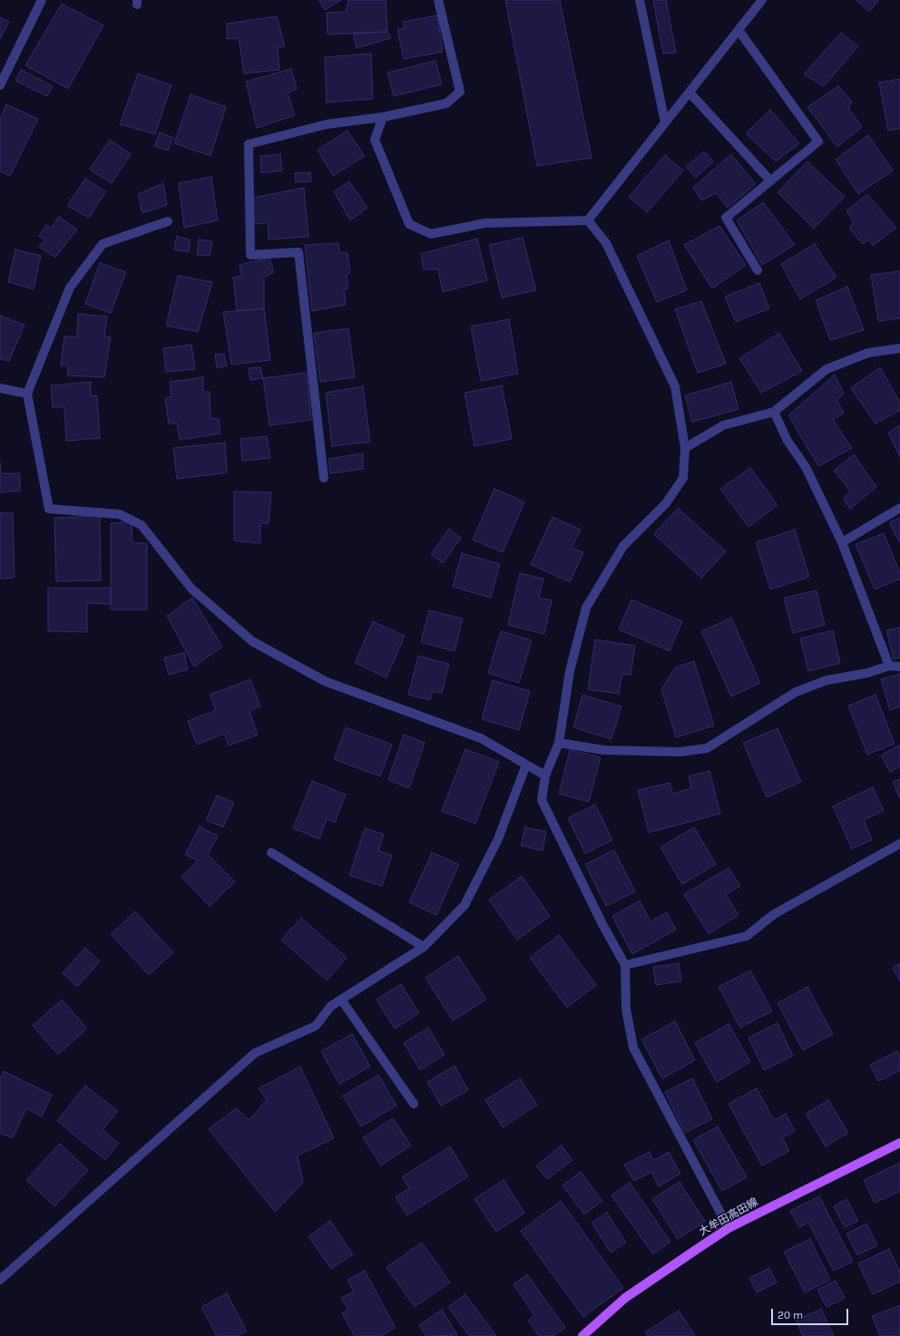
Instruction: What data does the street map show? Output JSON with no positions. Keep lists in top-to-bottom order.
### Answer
{
  "streets": {
    "main road": ["大牟田高田線"]
  },
  "scale_bar": "20 m"
}
